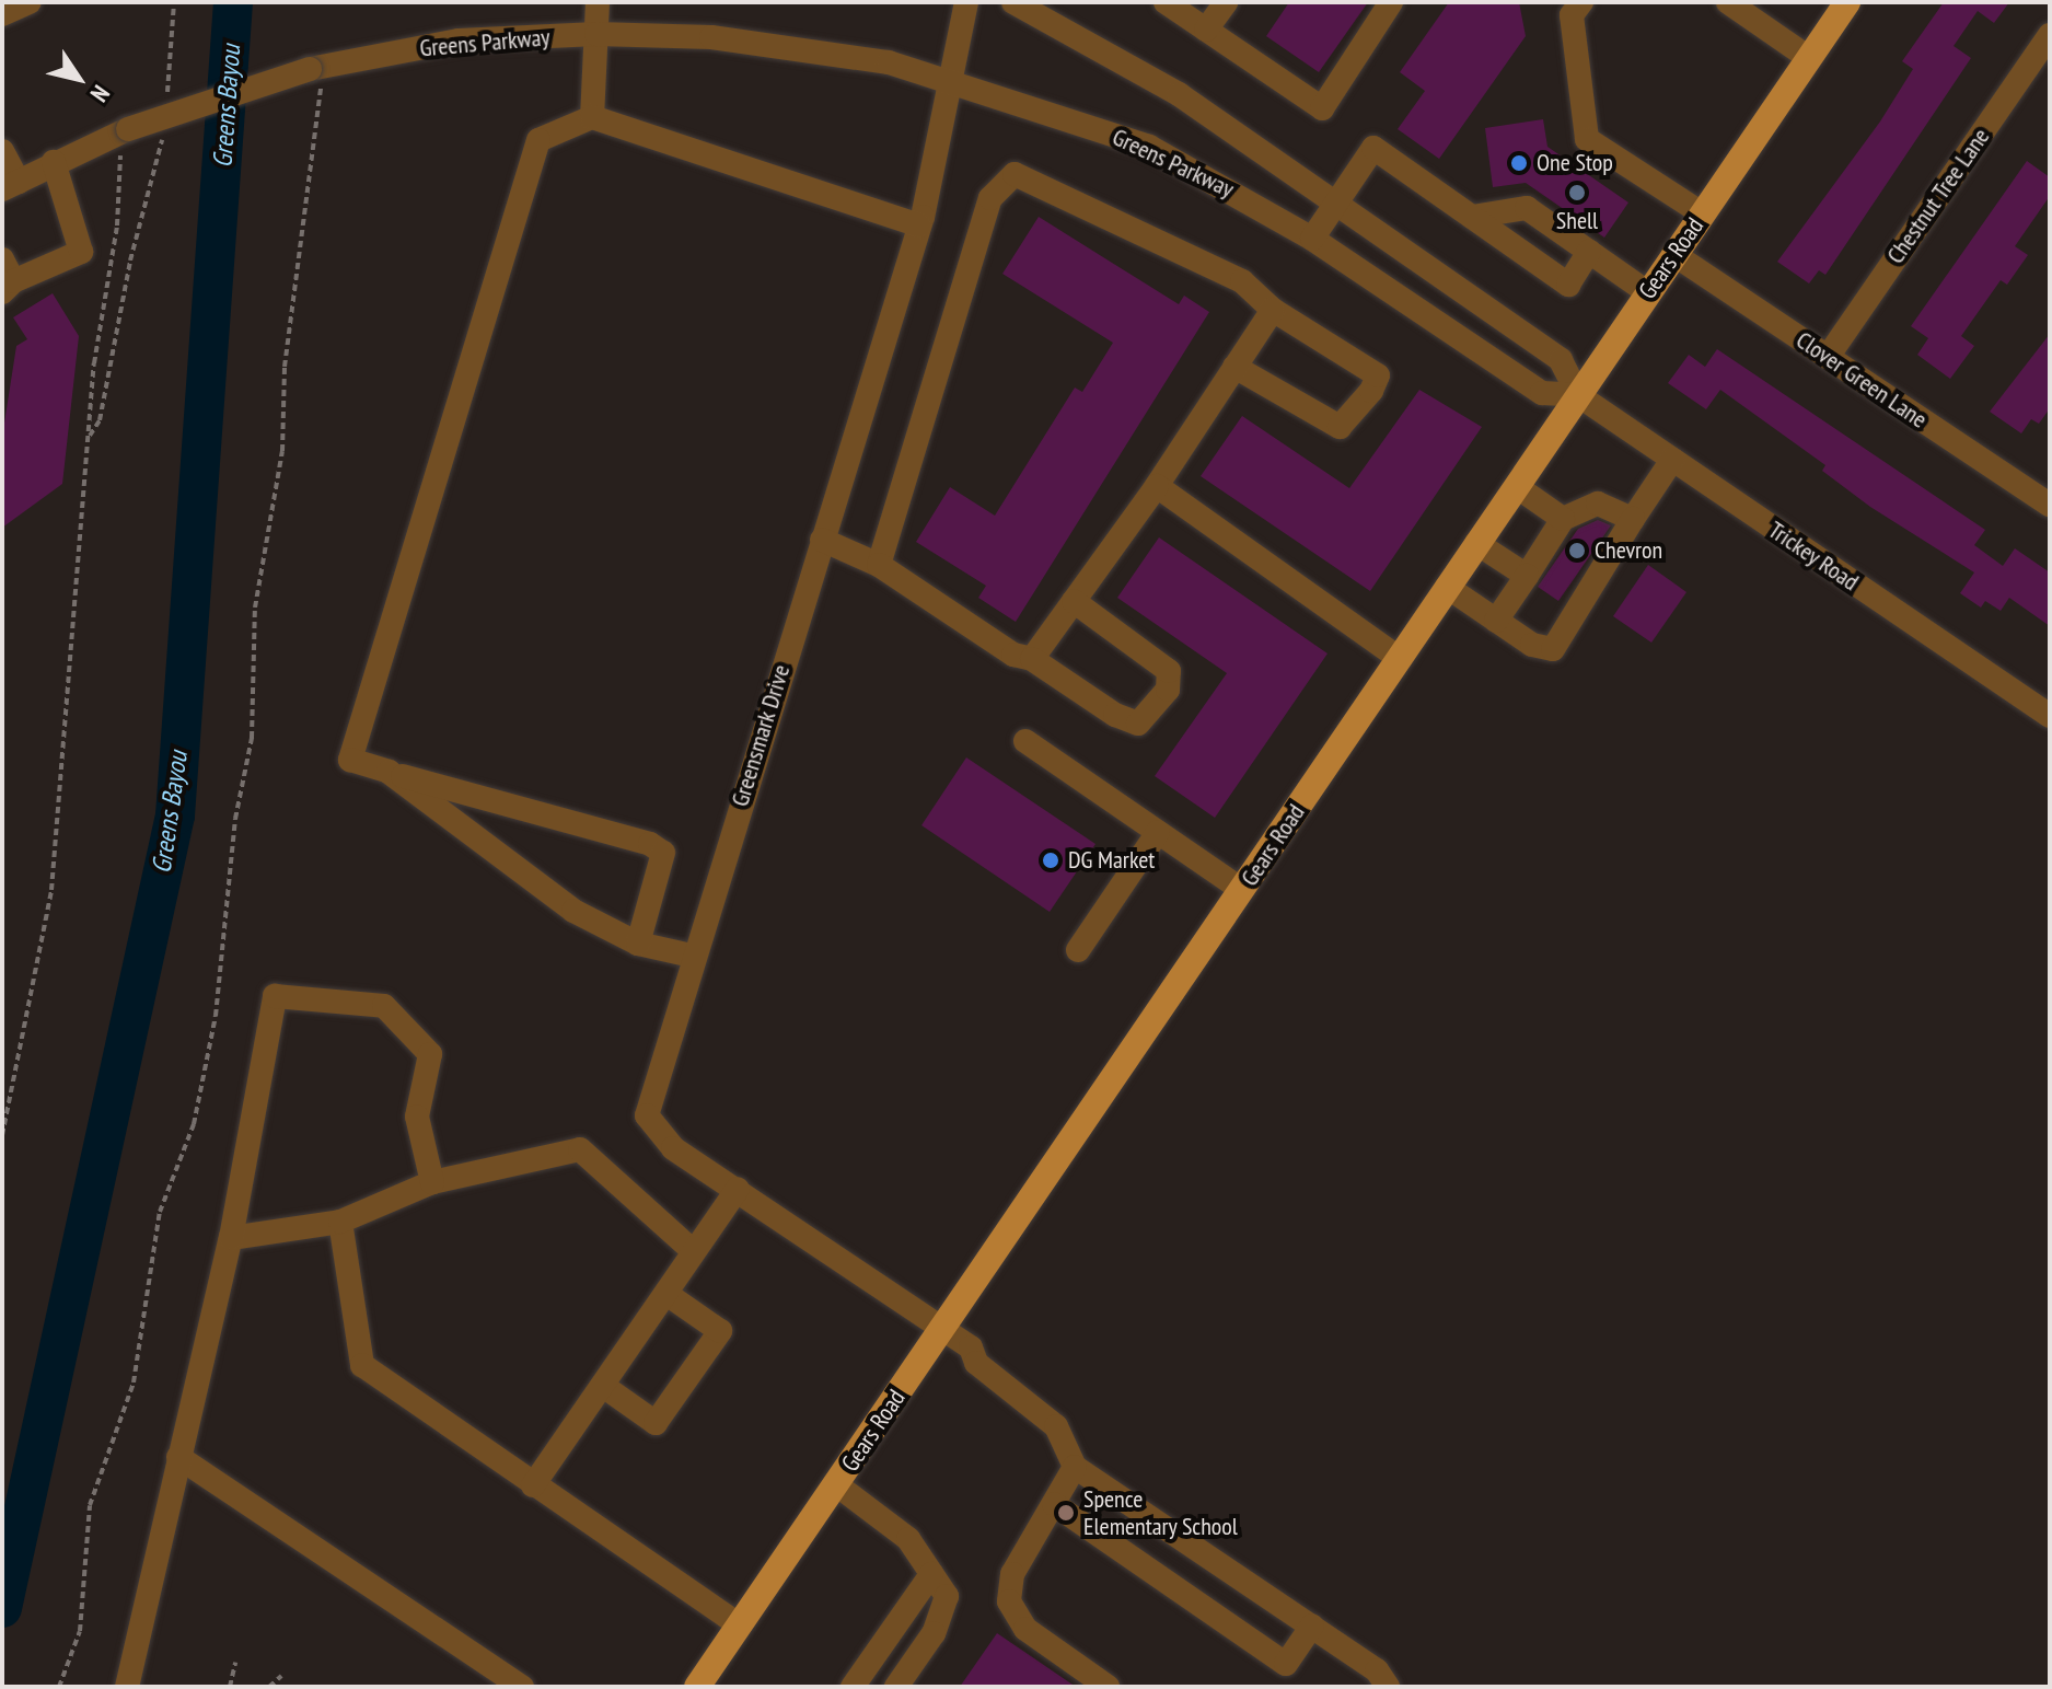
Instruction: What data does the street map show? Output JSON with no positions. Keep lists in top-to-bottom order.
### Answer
{
  "streets": {
    "main road": ["Gears Road"],
    "street": [
      "Greens Parkway",
      "Chestnut Tree Lane",
      "Clover Green Lane",
      "Trickey Road",
      "Greensmark Drive"
    ]
  },
  "crossings": [
    ["Greens Parkway", "Gears Road"],
    ["Greens Parkway", "Trickey Road"],
    ["Greens Parkway", "Greensmark Drive"],
    ["Chestnut Tree Lane", "Clover Green Lane"],
    ["Gears Road", "Clover Green Lane"],
    ["Gears Road", "Trickey Road"],
    ["Gears Road", "Greensmark Drive"]
  ],
  "water": ["Greens Bayou"],
  "places": [
    "One Stop",
    "Shell",
    "Chevron",
    "DG Market",
    "Spence Elementary School"
  ],
  "north": "bottom right"
}
